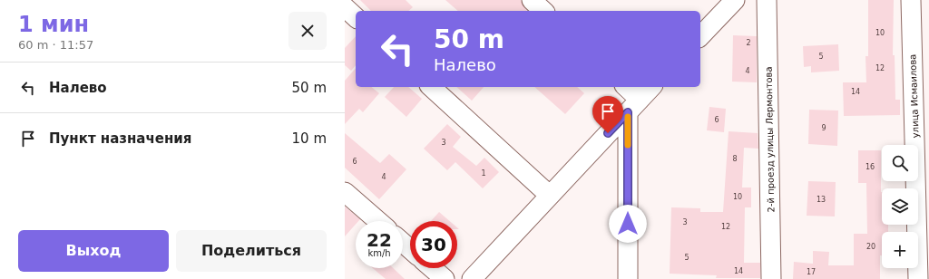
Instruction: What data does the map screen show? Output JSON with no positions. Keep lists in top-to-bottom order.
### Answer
{
  "streets": {
    "street": ["улица Исмаилова", "2-й проезд улицы Лермонтова"]
  },
  "house_numbers": [
    "10",
    "2",
    "5",
    "12",
    "4",
    "14",
    "6",
    "9",
    "3",
    "8",
    "6",
    "16",
    "1",
    "4",
    "10",
    "13",
    "3",
    "12",
    "20",
    "5",
    "14",
    "17"
  ],
  "page": {
    "heading": ["1 мин", "60 m · 11:57"],
    "turn": ["50 m", "Налево"],
    "list": [
      {
        "name": "Налево",
        "value": "50 m"
      },
      {
        "name": "Пункт назначения",
        "value": "10 m"
      }
    ],
    "map_buttons": "+",
    "speed": "22 km/h",
    "limit": "30",
    "buttons": ["Выход", "Поделиться"]
  }
}
